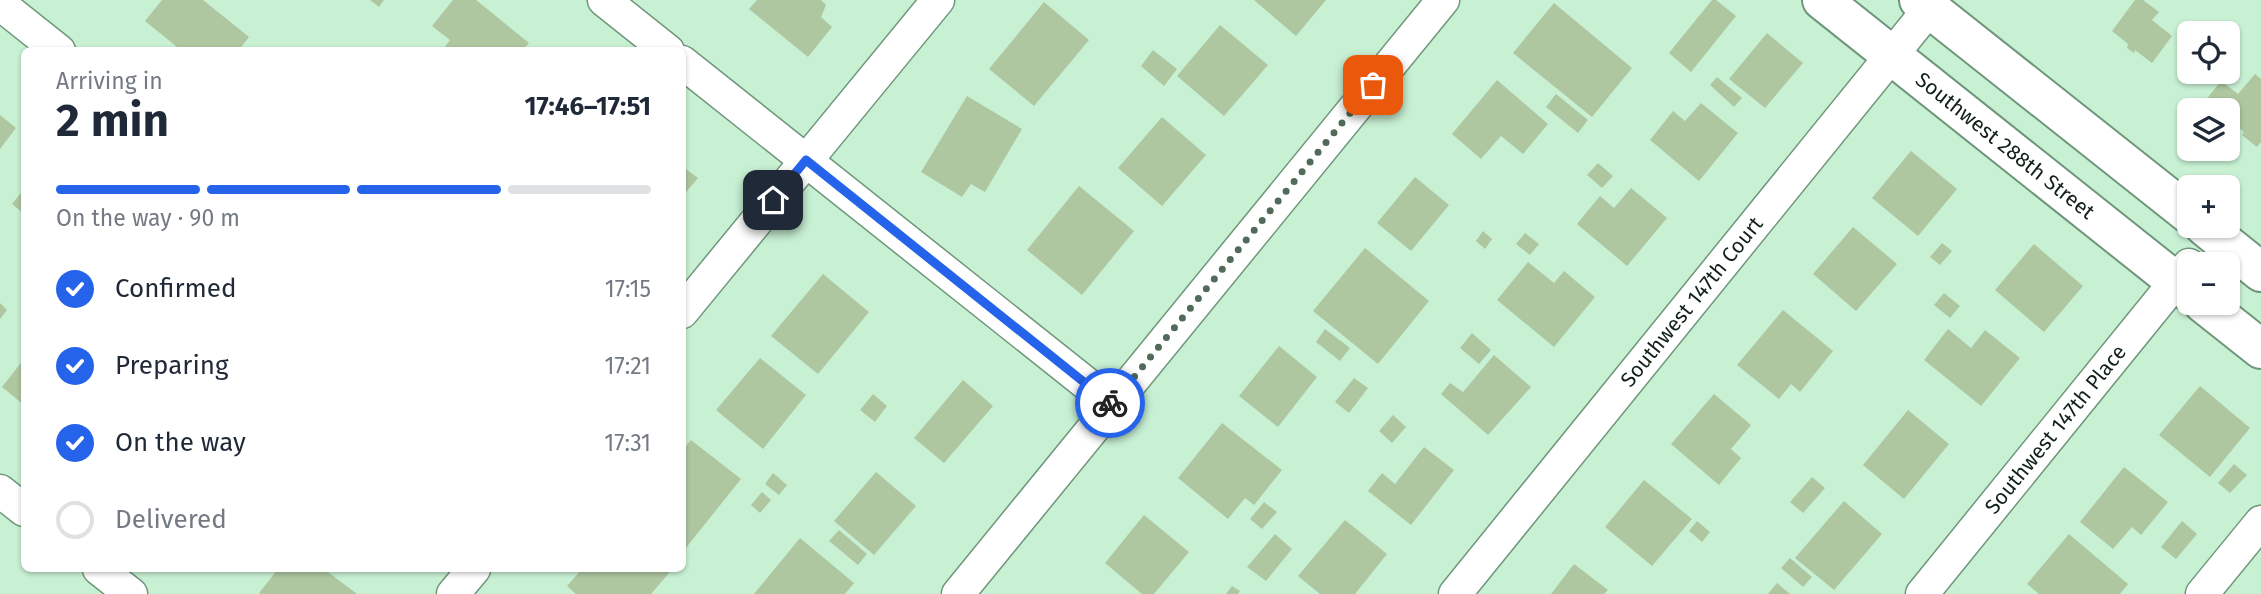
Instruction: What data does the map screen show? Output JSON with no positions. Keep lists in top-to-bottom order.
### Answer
{
  "streets": {
    "main road": ["Southwest 288th Street"],
    "street": ["Southwest 147th Court", "Southwest 147th Place"]
  },
  "crossings": [
    ["Southwest 288th Street", "Southwest 147th Court"]
  ],
  "page": {
    "map_buttons": ["+", "−"],
    "heading": ["2 min", "Arriving in", "17:46–17:51"],
    "bar": "On the way · 90 m",
    "list": [
      ["Confirmed", "17:15"],
      ["Preparing", "17:21"],
      ["On the way", "17:31"],
      "Delivered"
    ]
  }
}
